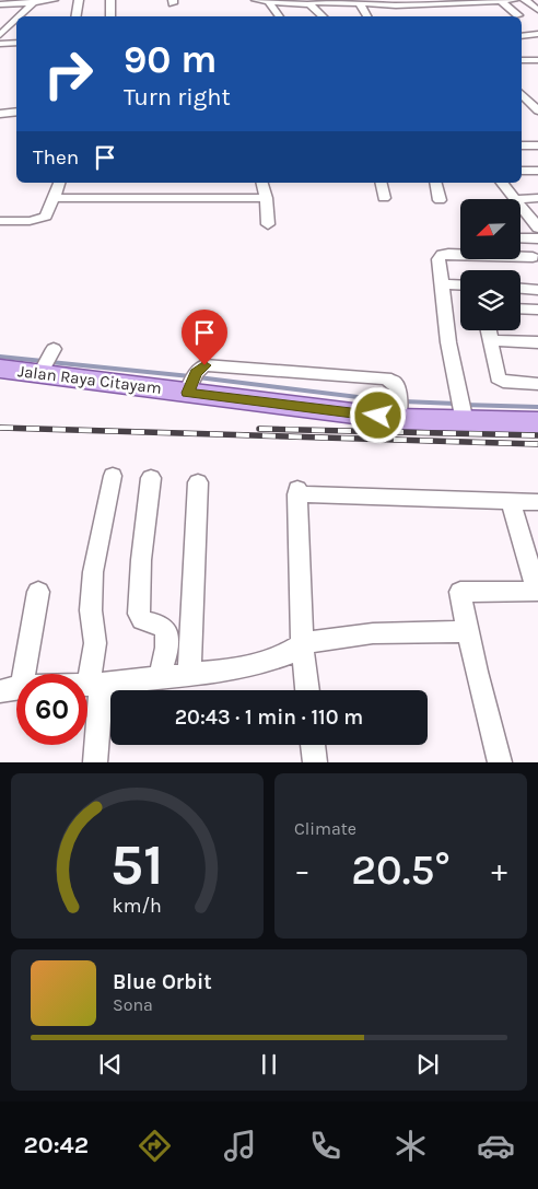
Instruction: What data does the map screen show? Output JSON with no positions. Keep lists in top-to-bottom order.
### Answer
{
  "streets": {
    "main road": ["Jalan Raya Citayam"]
  },
  "north": "bottom left",
  "page": {
    "turn": ["90 m", "Turn right"],
    "then": "Then",
    "limit": "60",
    "trip": "20:43 · 1 min · 110 m",
    "tile": "Climate",
    "heat": ["−", "20.5°", "+"],
    "song": ["Blue Orbit", "Sona"],
    "tabs": "20:42",
    "gauge": ["51", "km/h"]
  }
}
